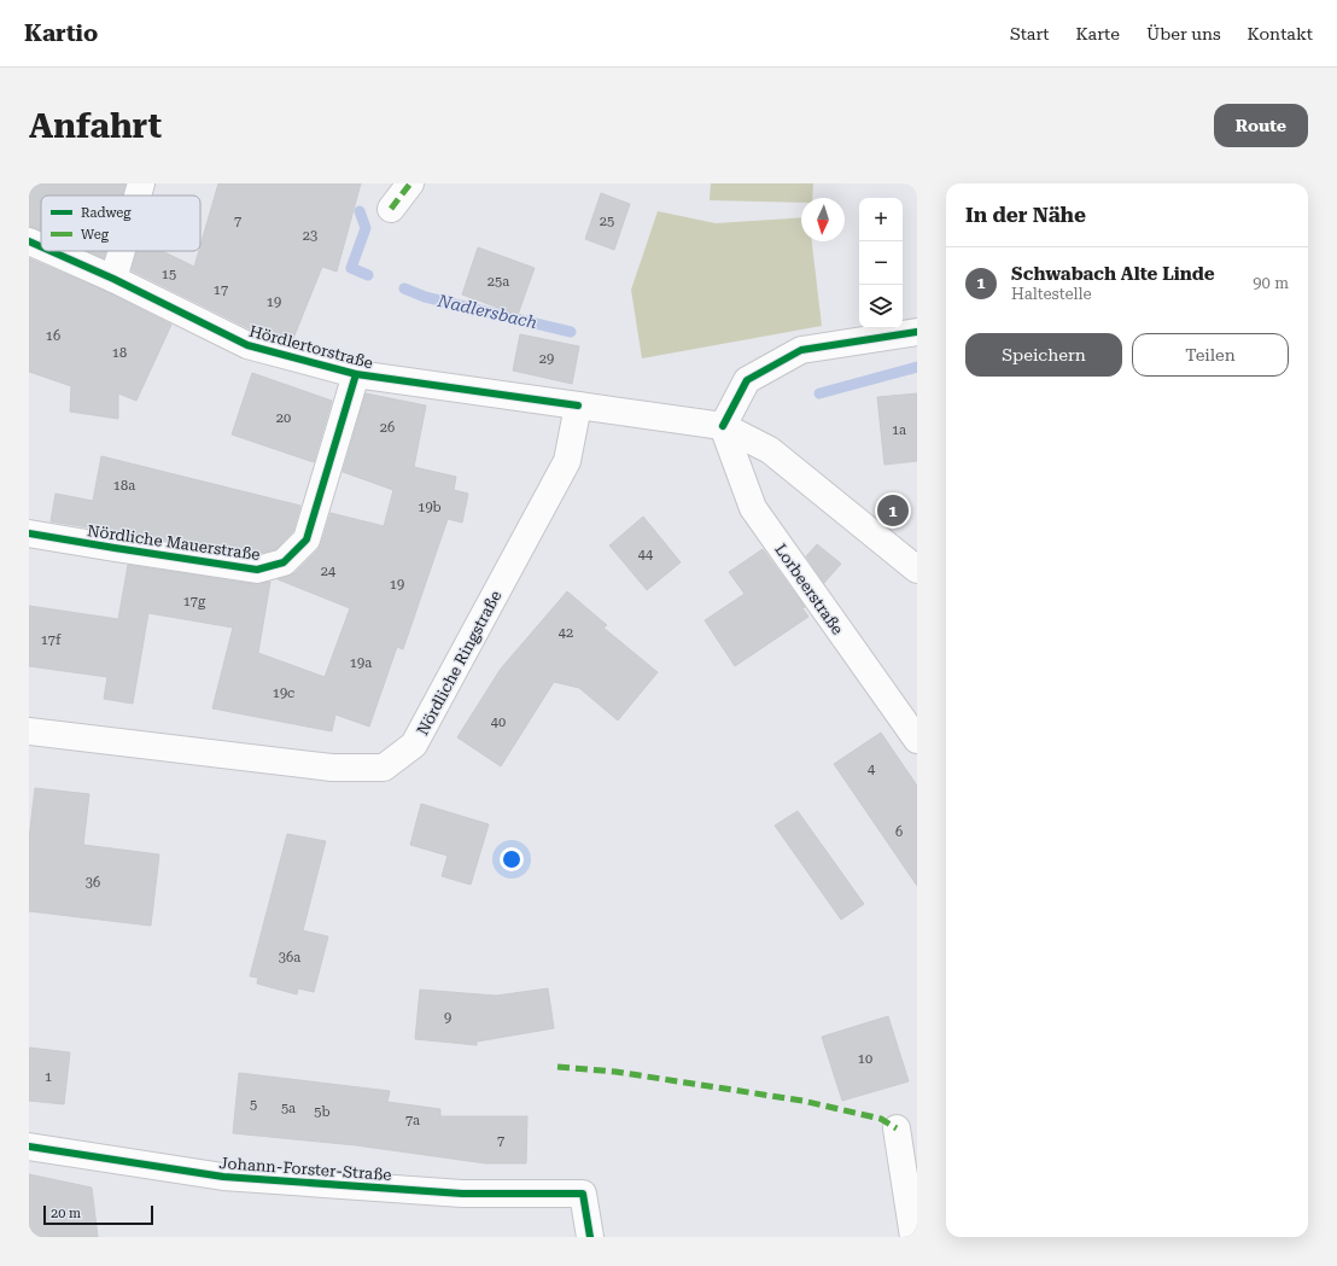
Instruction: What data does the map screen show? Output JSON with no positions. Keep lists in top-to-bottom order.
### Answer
{
  "streets": {
    "street": [
      "Hördlertorstraße",
      "Nördliche Mauerstraße",
      "Lorbeerstraße",
      "Nördliche Ringstraße",
      "Johann-Forster-Straße"
    ]
  },
  "crossings": [
    ["Hördlertorstraße", "Nördliche Mauerstraße"],
    ["Hördlertorstraße", "Lorbeerstraße"],
    ["Hördlertorstraße", "Nördliche Ringstraße"]
  ],
  "water": ["Nadlersbach"],
  "house_numbers": [
    "7",
    "25",
    "23",
    "15",
    "25a",
    "17",
    "19",
    "16",
    "18",
    "29",
    "20",
    "26",
    "1a",
    "18a",
    "19b",
    "44",
    "24",
    "19",
    "17g",
    "42",
    "17f",
    "19a",
    "19c",
    "40",
    "4",
    "6",
    "36",
    "36a",
    "9",
    "10",
    "1",
    "5",
    "5a",
    "5b",
    "7a",
    "7"
  ],
  "legend": ["Radweg", "Weg"],
  "scale_bar": "20 m",
  "north": "bottom",
  "page": {
    "header": "Kartio",
    "nav": [
      "Start",
      "Karte",
      "Über uns",
      "Kontakt"
    ],
    "buttons": [
      "Route",
      ["Speichern", "Teilen"]
    ],
    "title": "Anfahrt",
    "heading": "In der Nähe",
    "map_buttons": ["+", "−"],
    "list": [
      {
        "mark": "1",
        "name": "Schwabach Alte Linde",
        "note": "Haltestelle",
        "value": "90 m"
      }
    ],
    "pins": "1",
    "scale": "20 m"
  }
}
